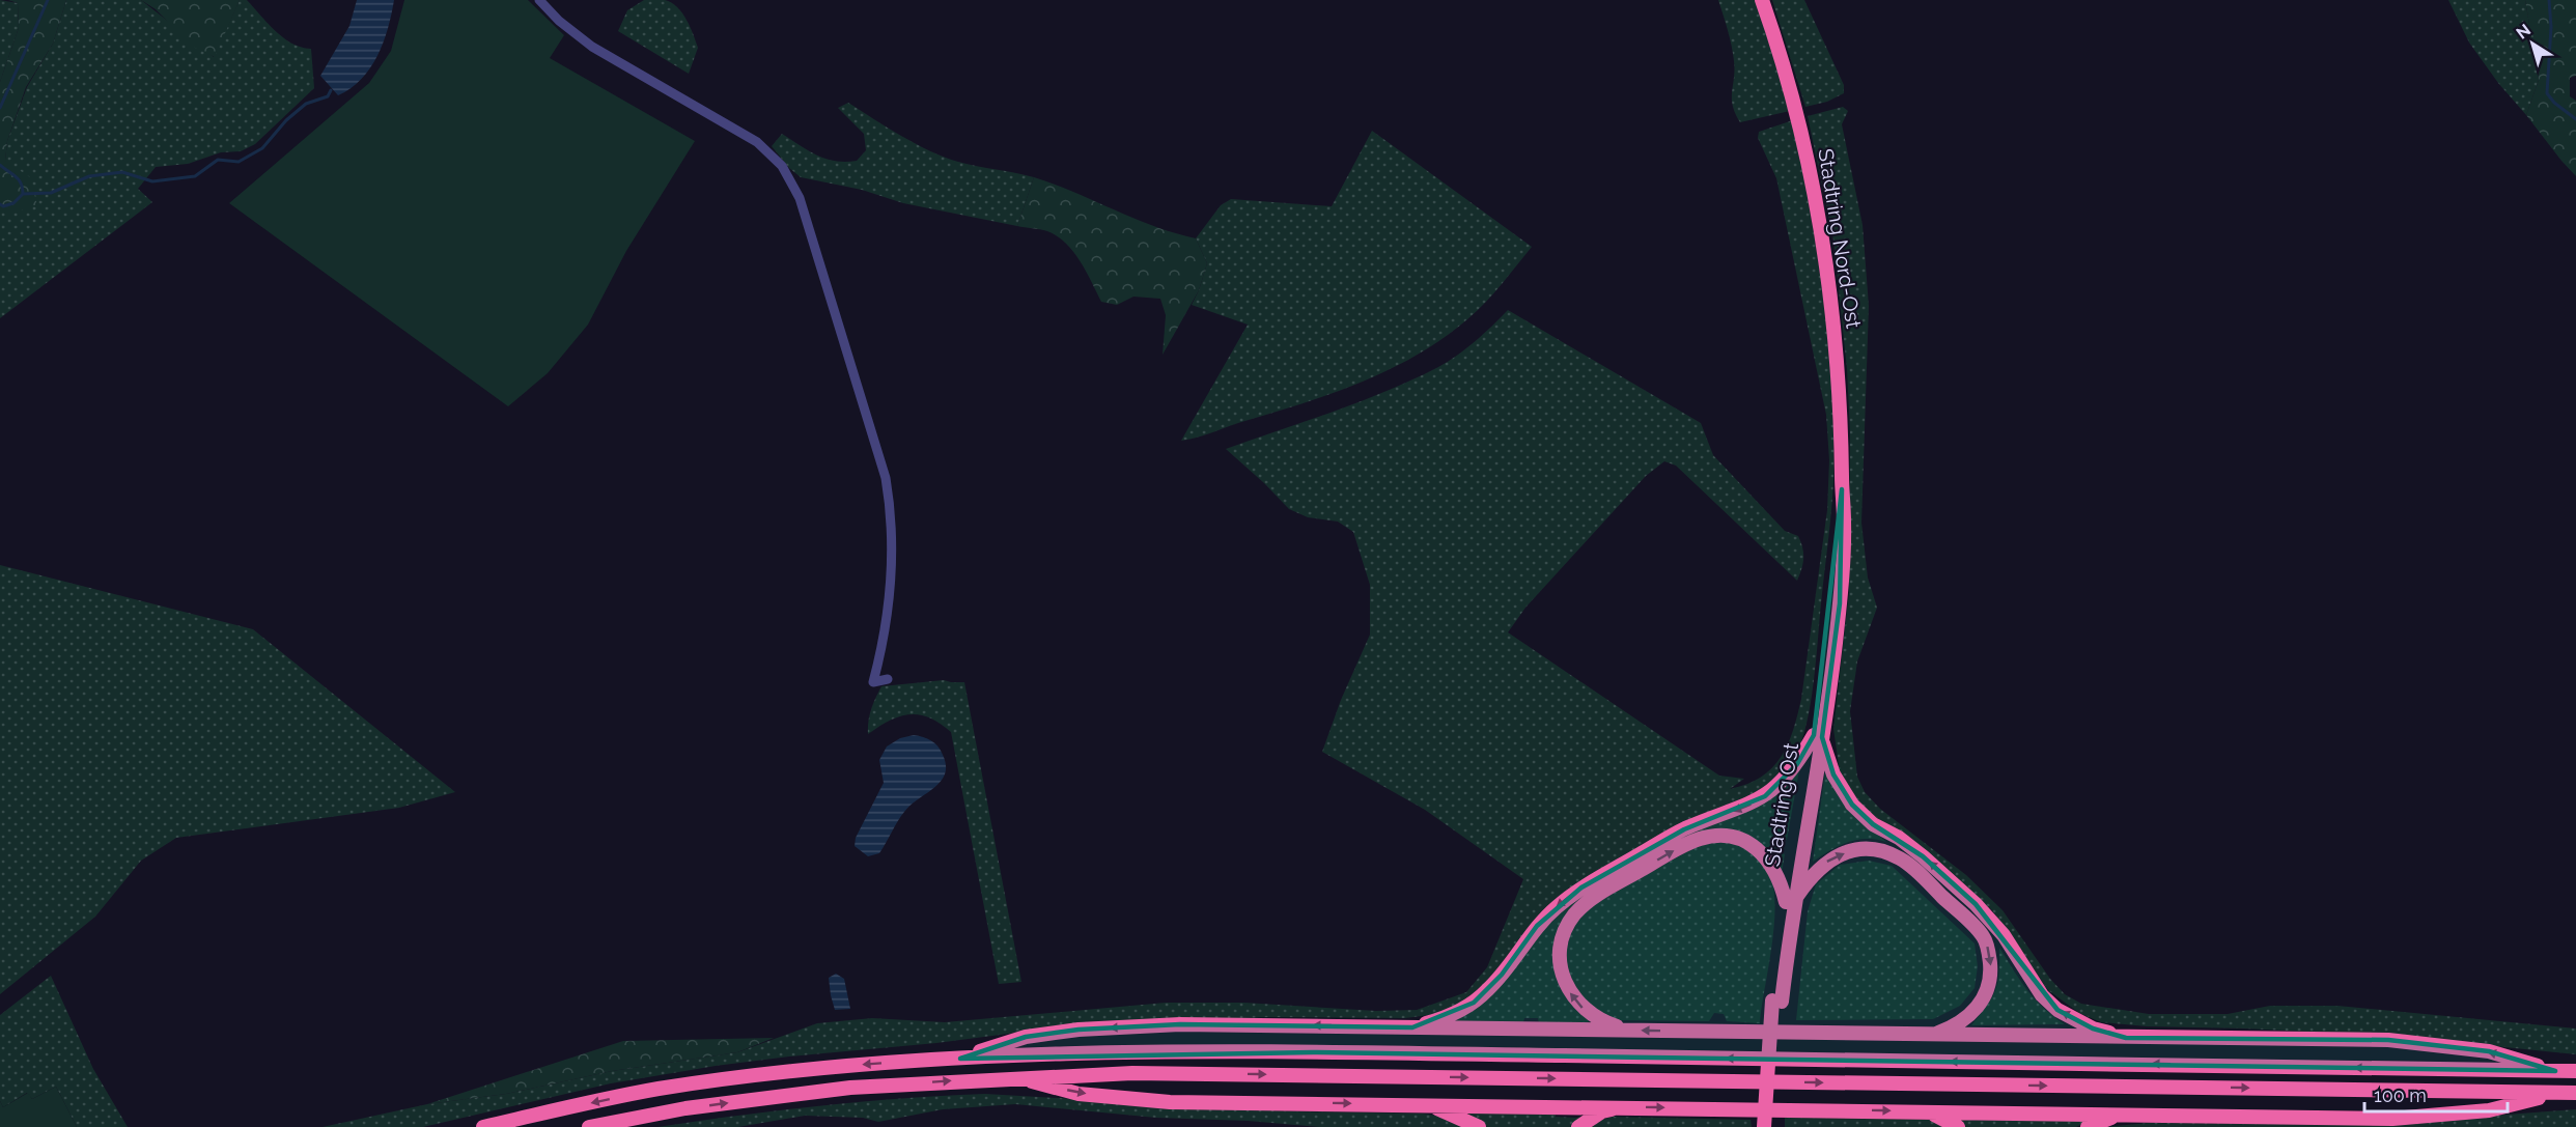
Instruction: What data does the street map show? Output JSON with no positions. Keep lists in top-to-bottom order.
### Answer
{
  "streets": {
    "highway": ["Stadtring Nord-Ost", "Stadtring Ost"]
  },
  "crossings": [
    ["Stadtring Nord-Ost", "Stadtring Ost"]
  ],
  "scale_bar": "100 m",
  "north": "top left"
}
